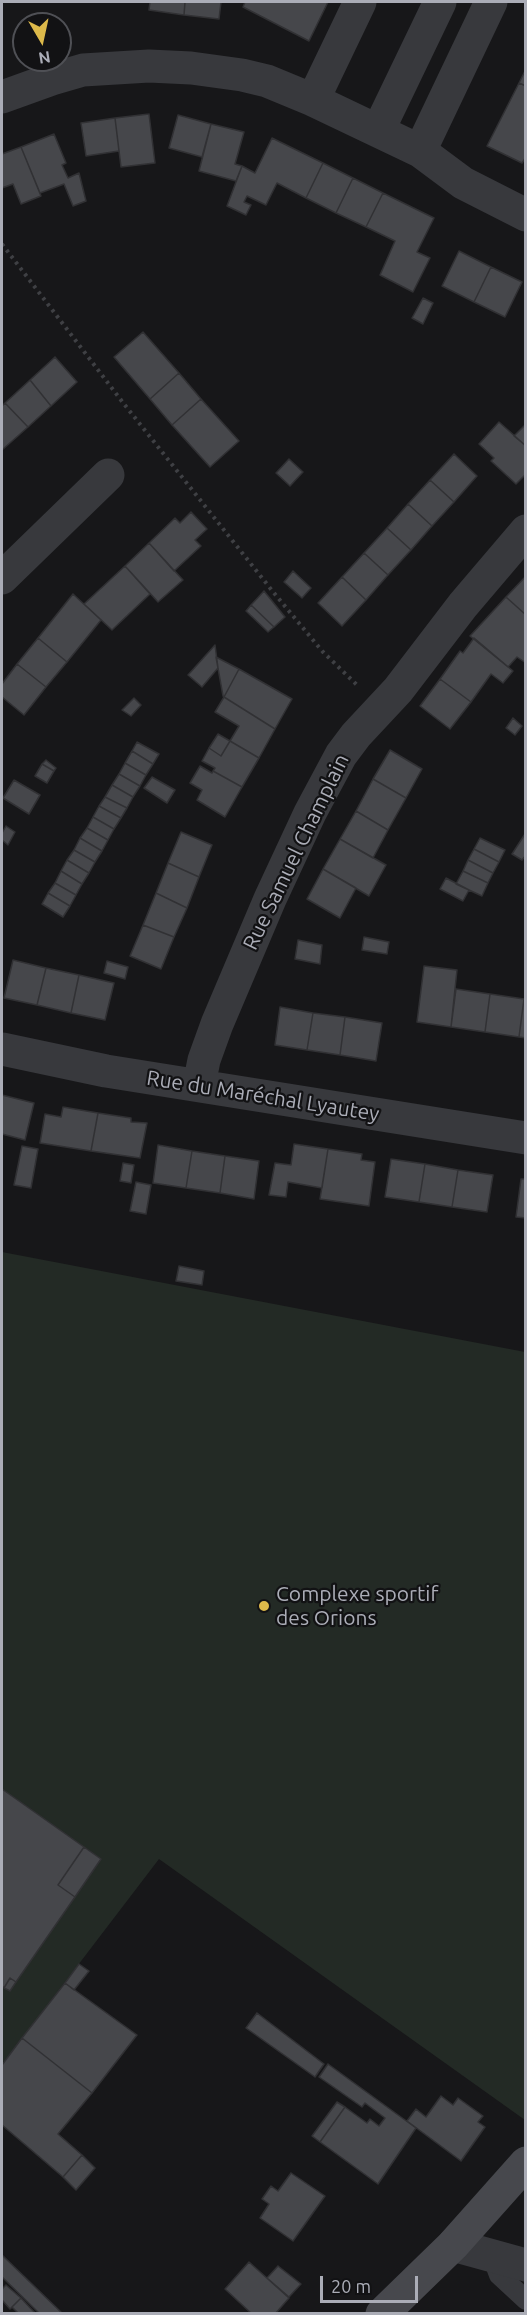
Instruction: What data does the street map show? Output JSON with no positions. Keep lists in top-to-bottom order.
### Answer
{
  "streets": {
    "street": ["Rue Samuel Champlain", "Rue du Maréchal Lyautey"]
  },
  "crossings": [
    ["Rue Samuel Champlain", "Rue du Maréchal Lyautey"]
  ],
  "places": ["Complexe sportif des Orions"],
  "scale_bar": "20 m",
  "north": "bottom"
}
